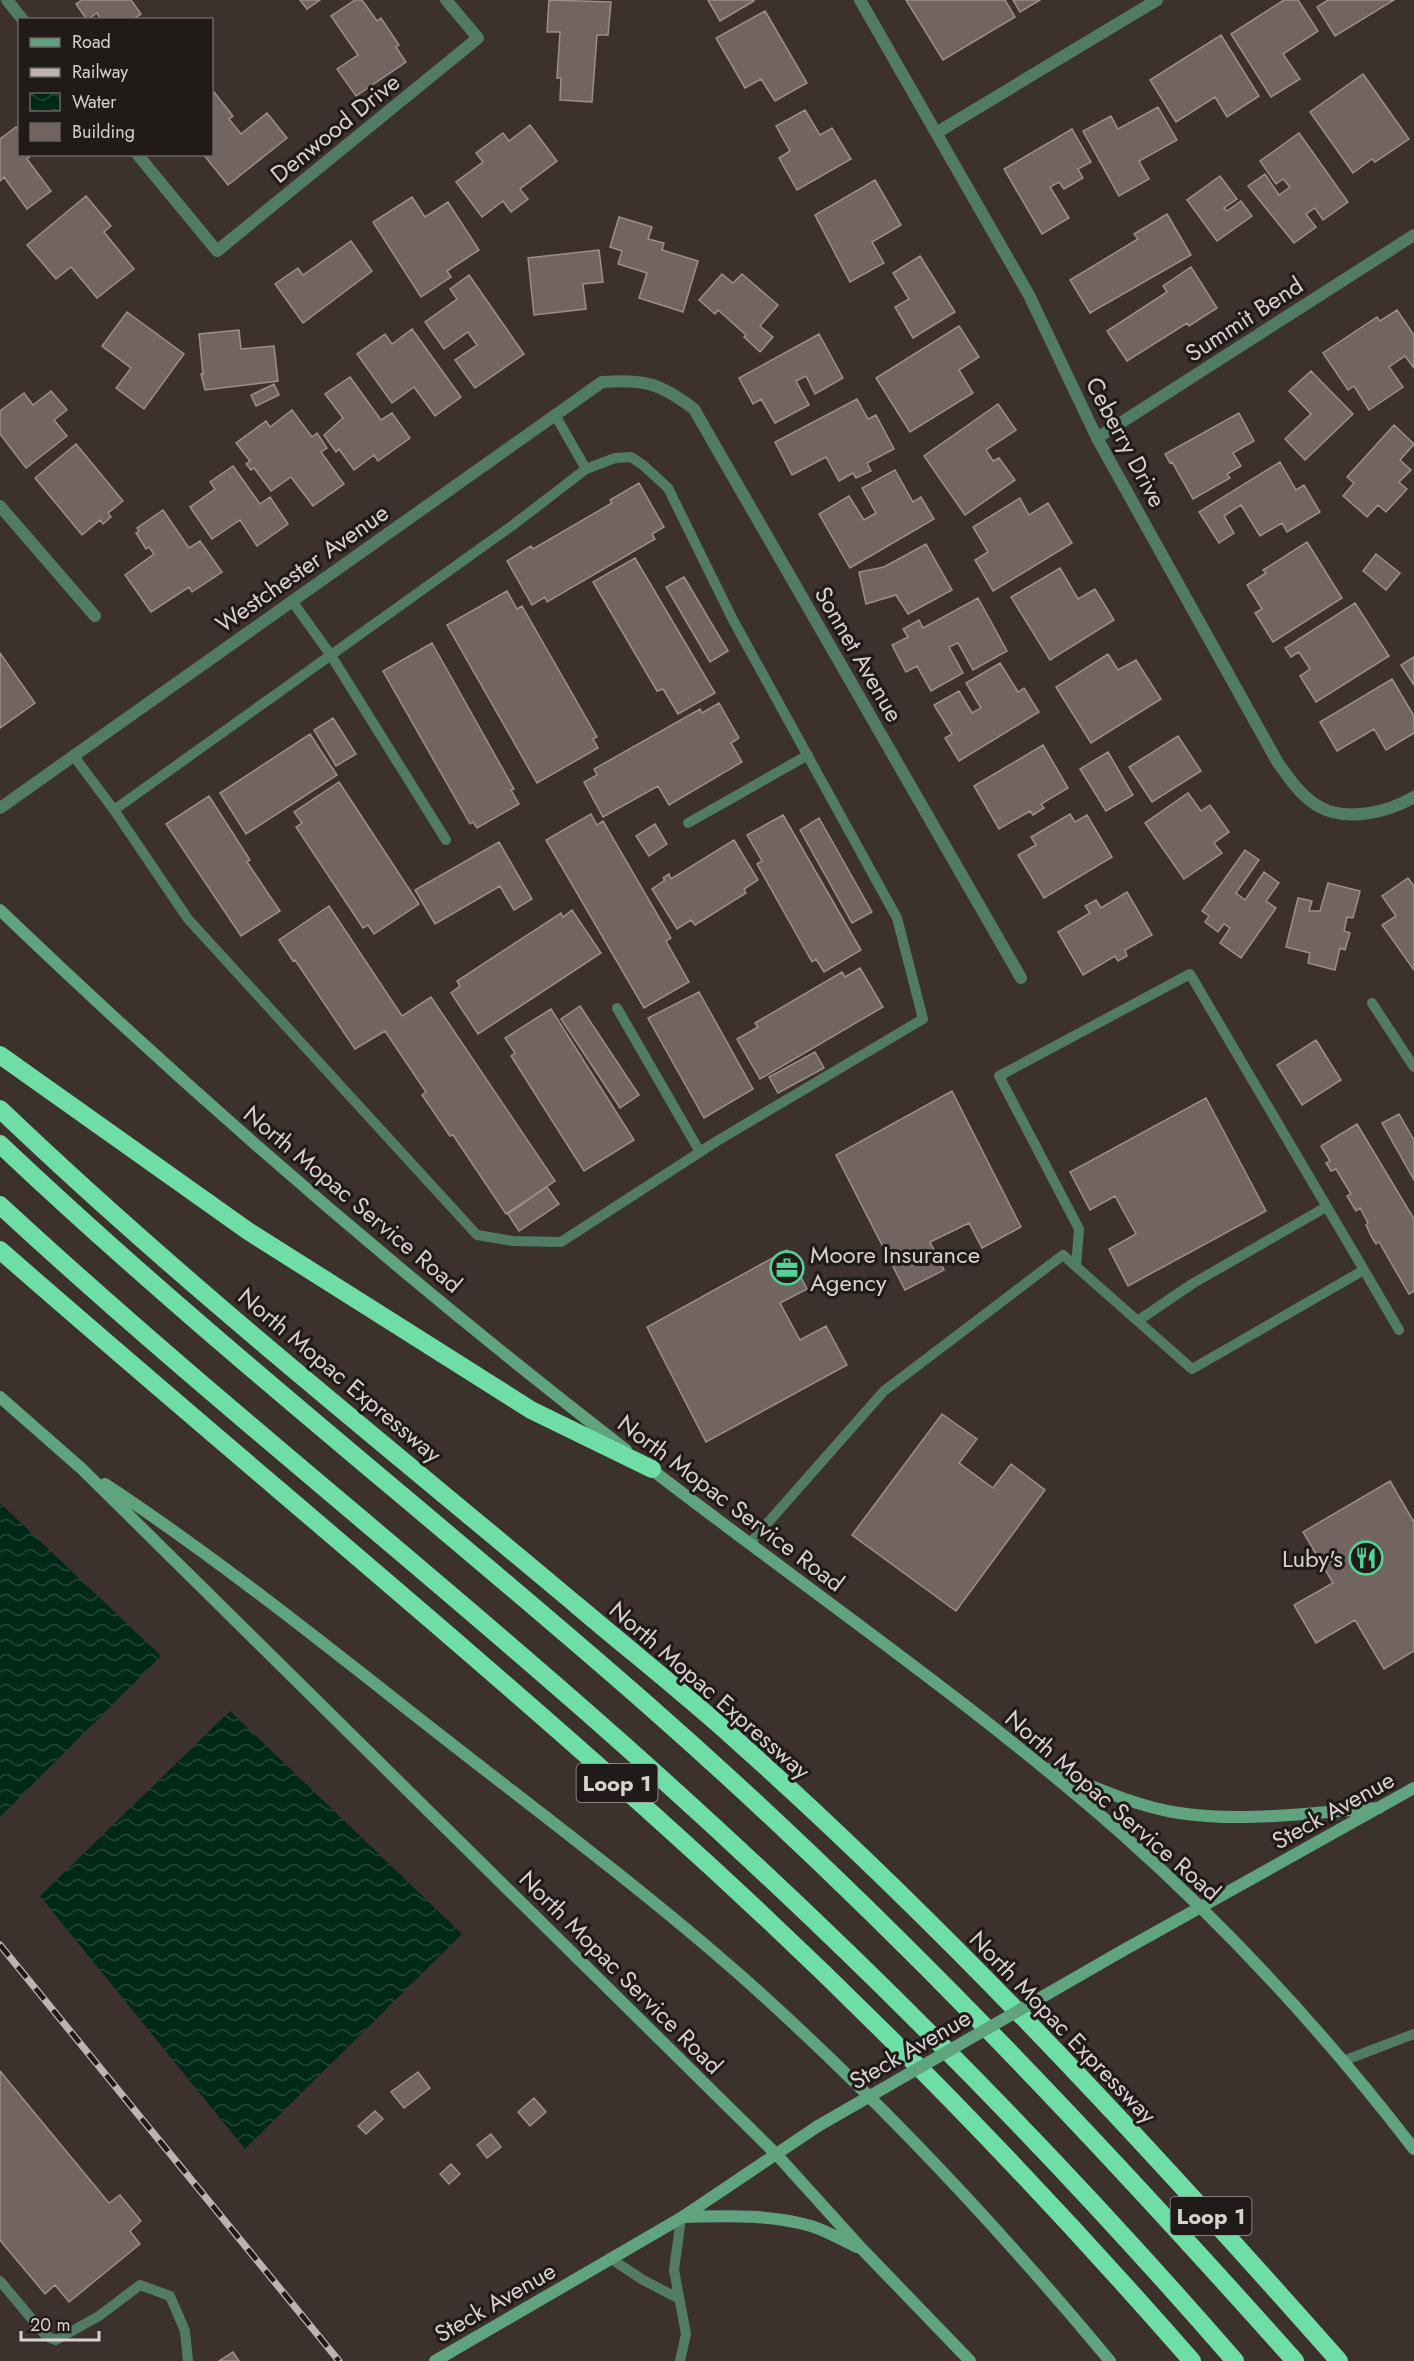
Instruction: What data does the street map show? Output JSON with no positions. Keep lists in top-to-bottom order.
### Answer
{
  "streets": {
    "highway": ["North Mopac Expressway", "Loop 1"],
    "main road": ["North Mopac Service Road", "Steck Avenue"],
    "street": [
      "Denwood Drive",
      "Summit Bend",
      "Ceberry Drive",
      "Westchester Avenue",
      "Sonnet Avenue"
    ]
  },
  "crossings": [
    ["Summit Bend", "Ceberry Drive"],
    ["Westchester Avenue", "Sonnet Avenue"],
    ["North Mopac Service Road", "Steck Avenue"]
  ],
  "places": {
    "office": ["Moore Insurance Agency"],
    "restaurant": ["Luby's"]
  },
  "legend": [
    "Road",
    "Railway",
    "Water",
    "Building"
  ],
  "scale_bar": "20 m"
}
